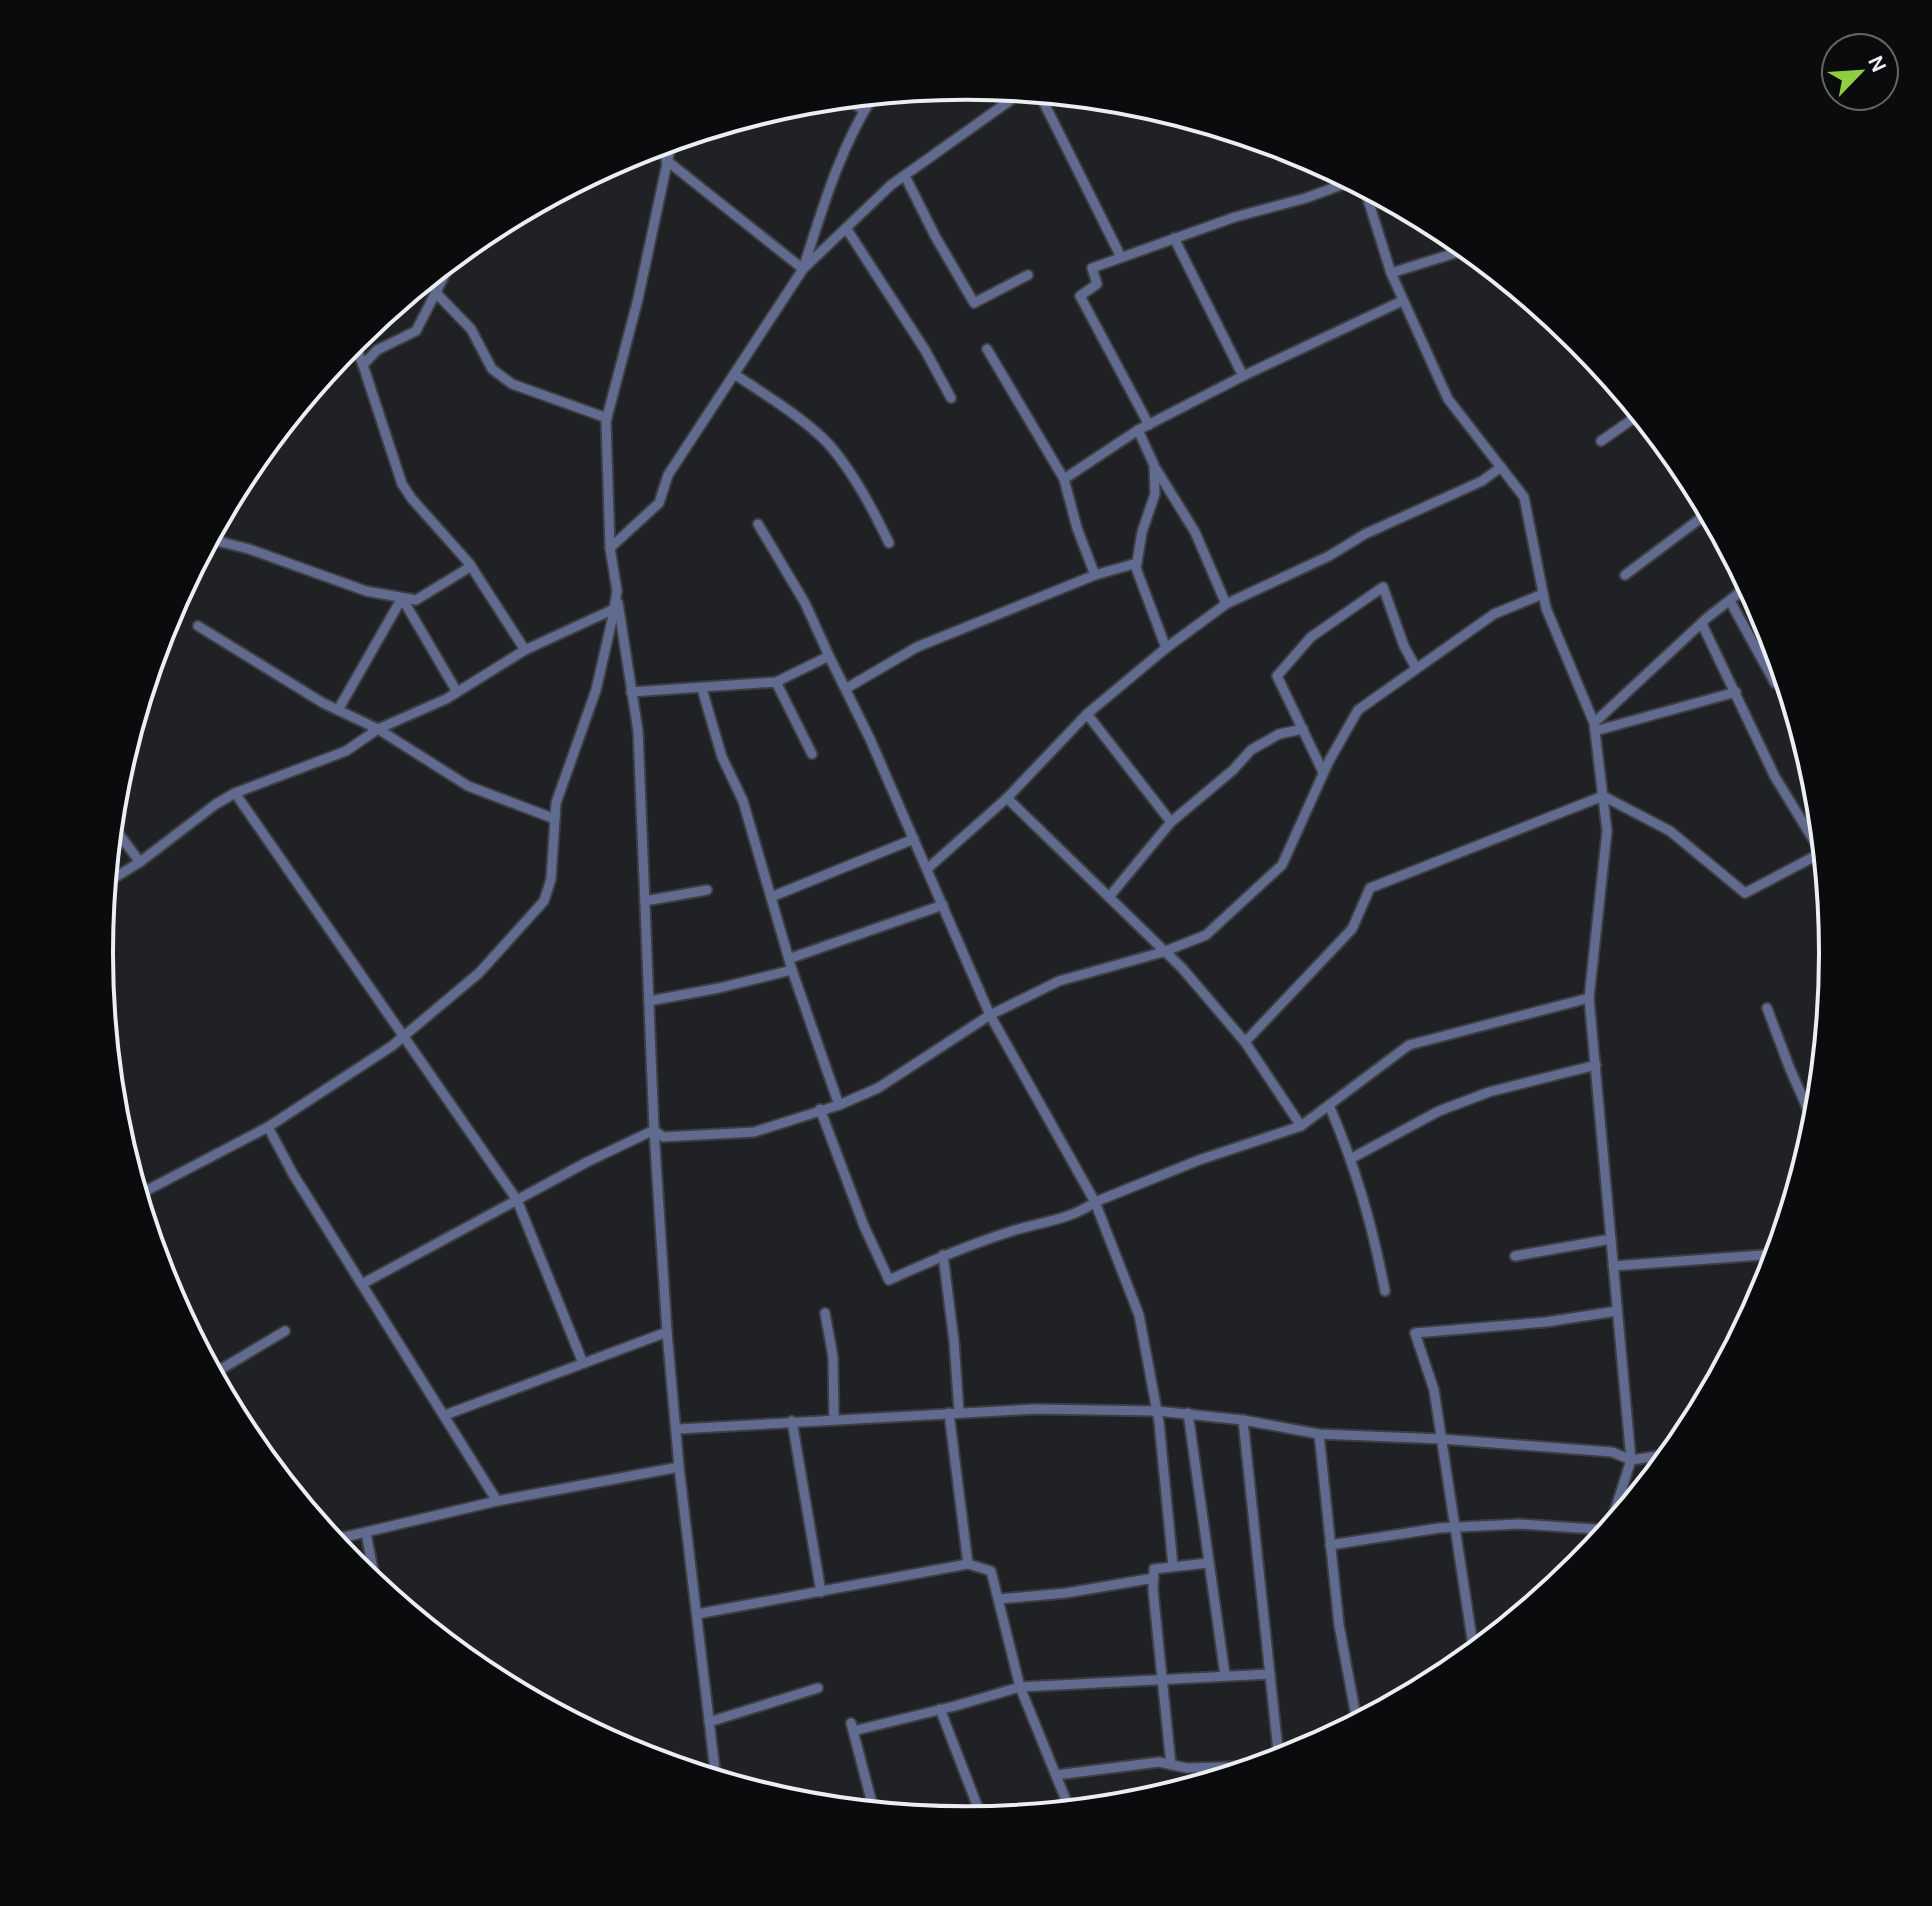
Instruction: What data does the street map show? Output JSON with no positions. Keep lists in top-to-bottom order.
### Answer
{
  "north": "top right"
}
